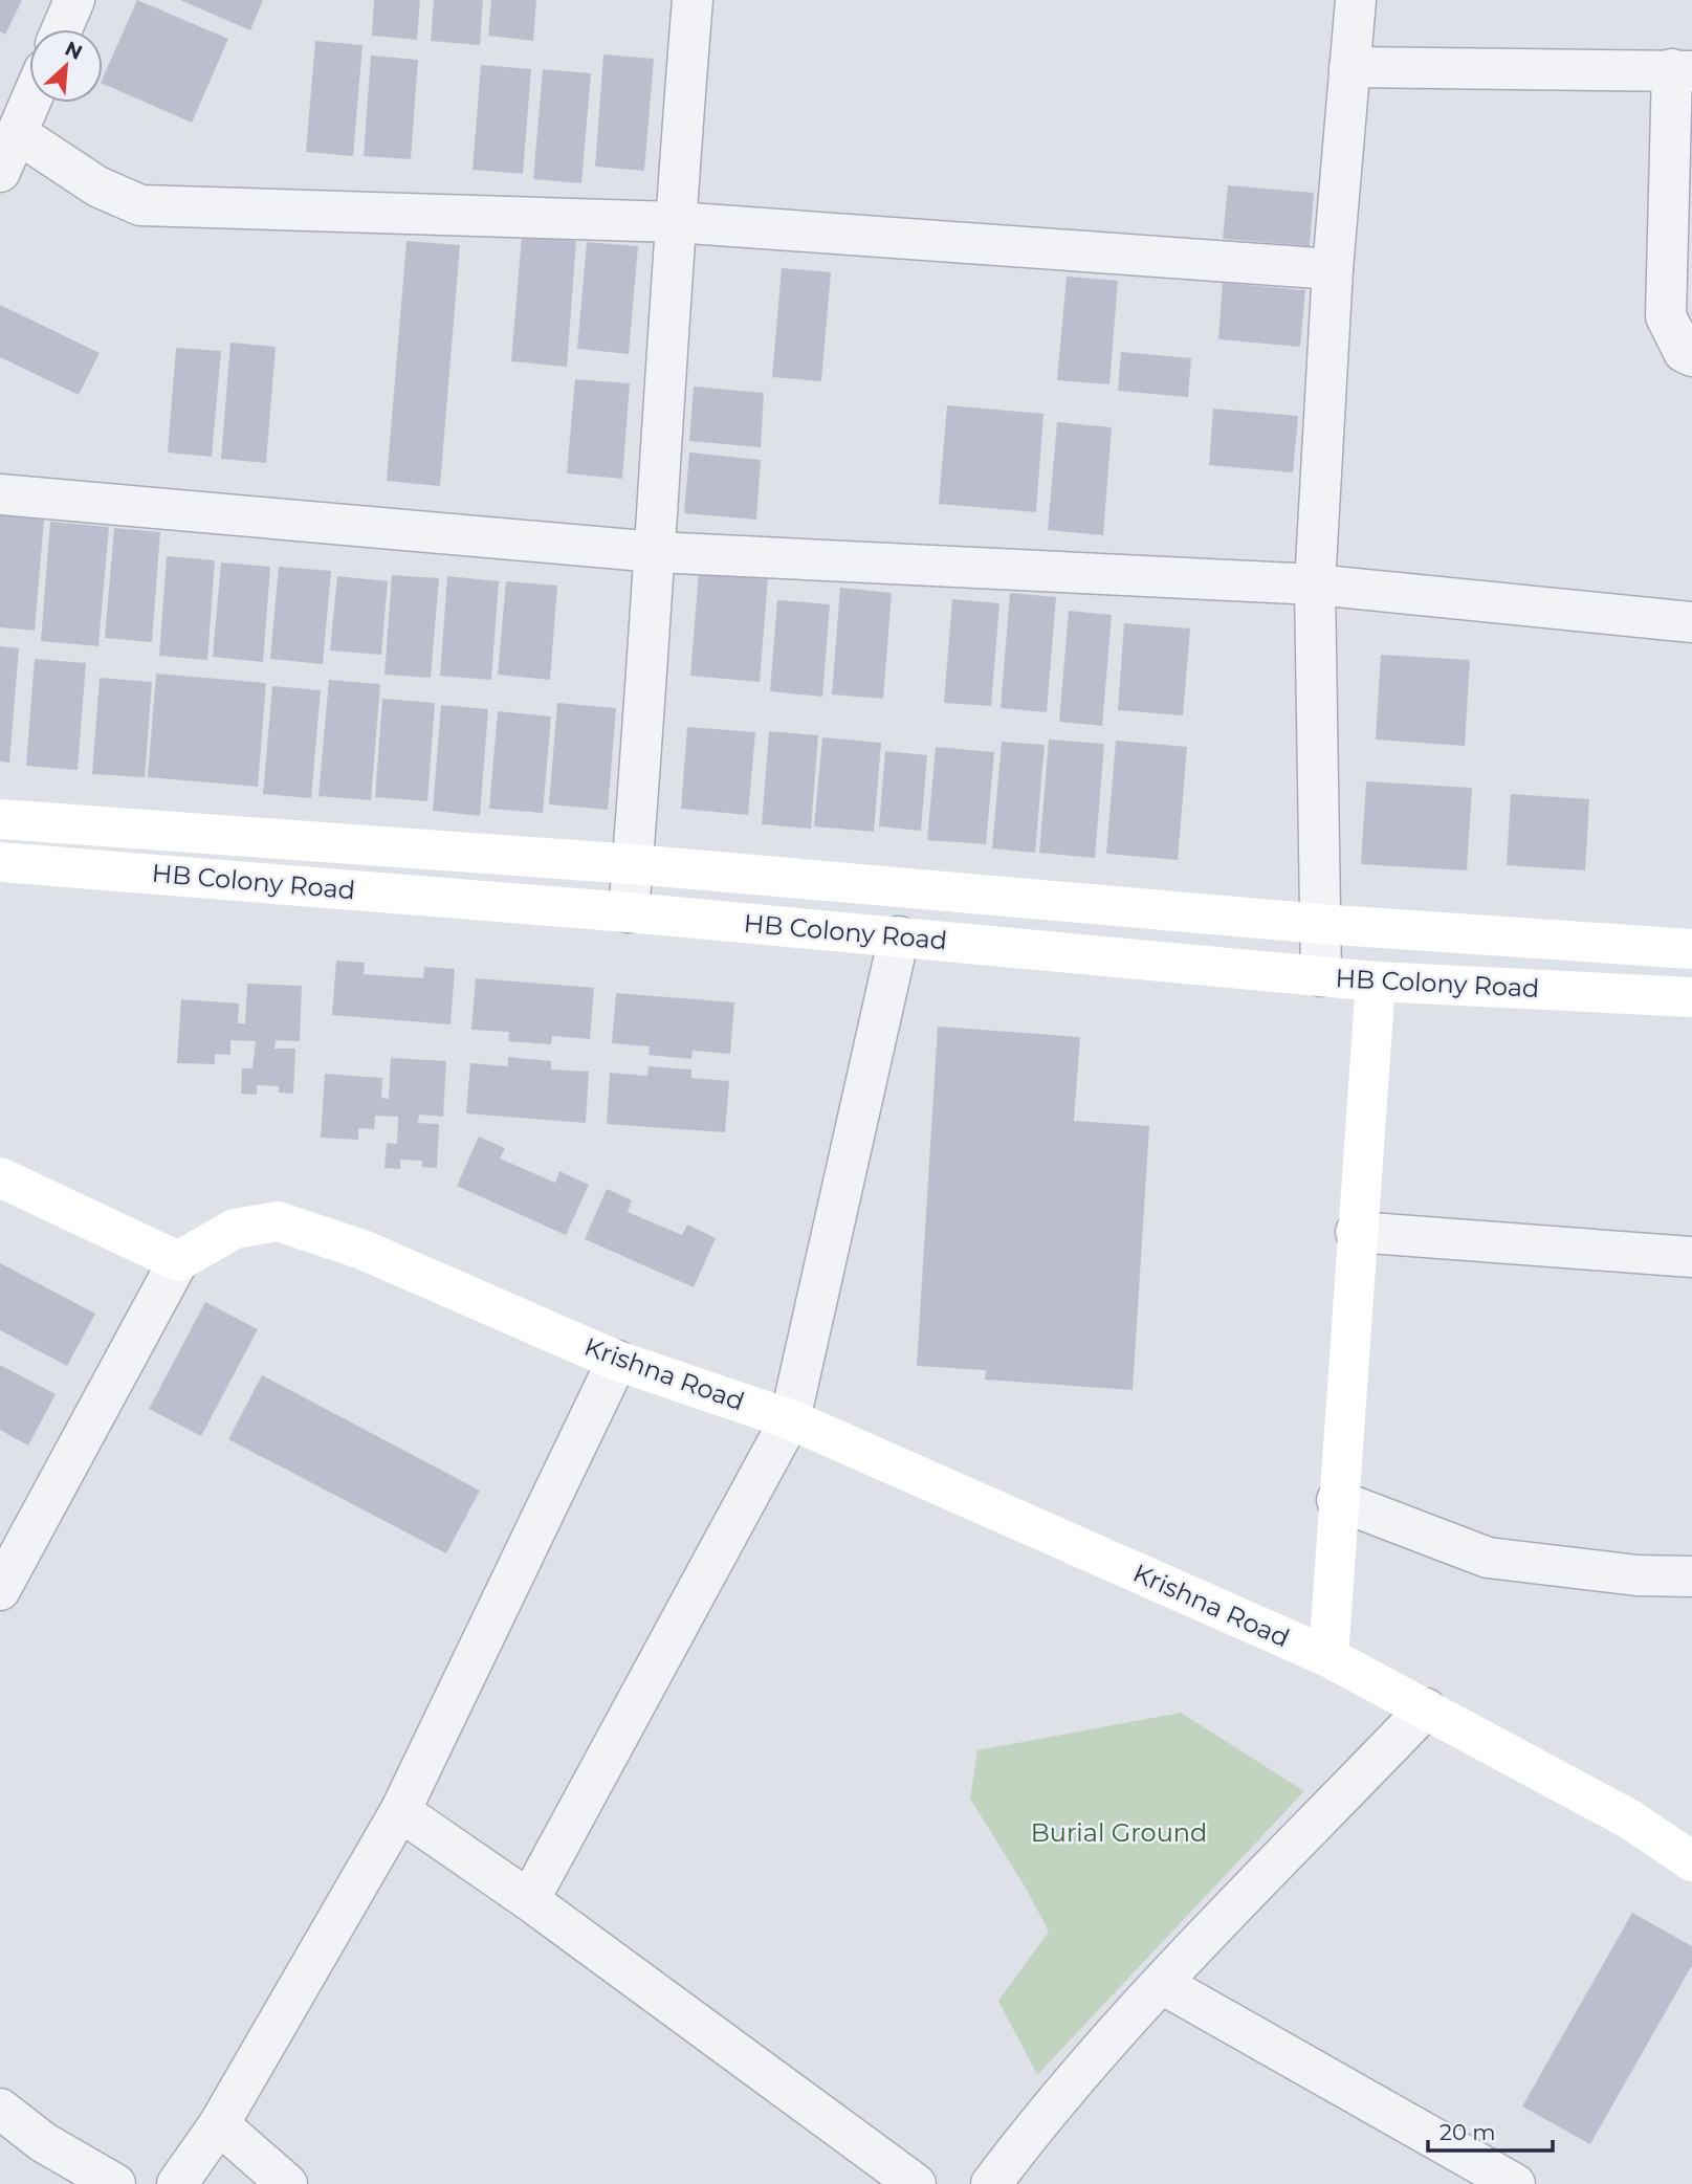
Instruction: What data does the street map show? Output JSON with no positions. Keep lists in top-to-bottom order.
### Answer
{
  "streets": {
    "street": ["HB Colony Road", "Krishna Road"]
  },
  "crossings": [
    ["HB Colony Road", "Krishna Road"]
  ],
  "parks": ["Burial Ground"],
  "scale_bar": "20 m",
  "north": "top right"
}
